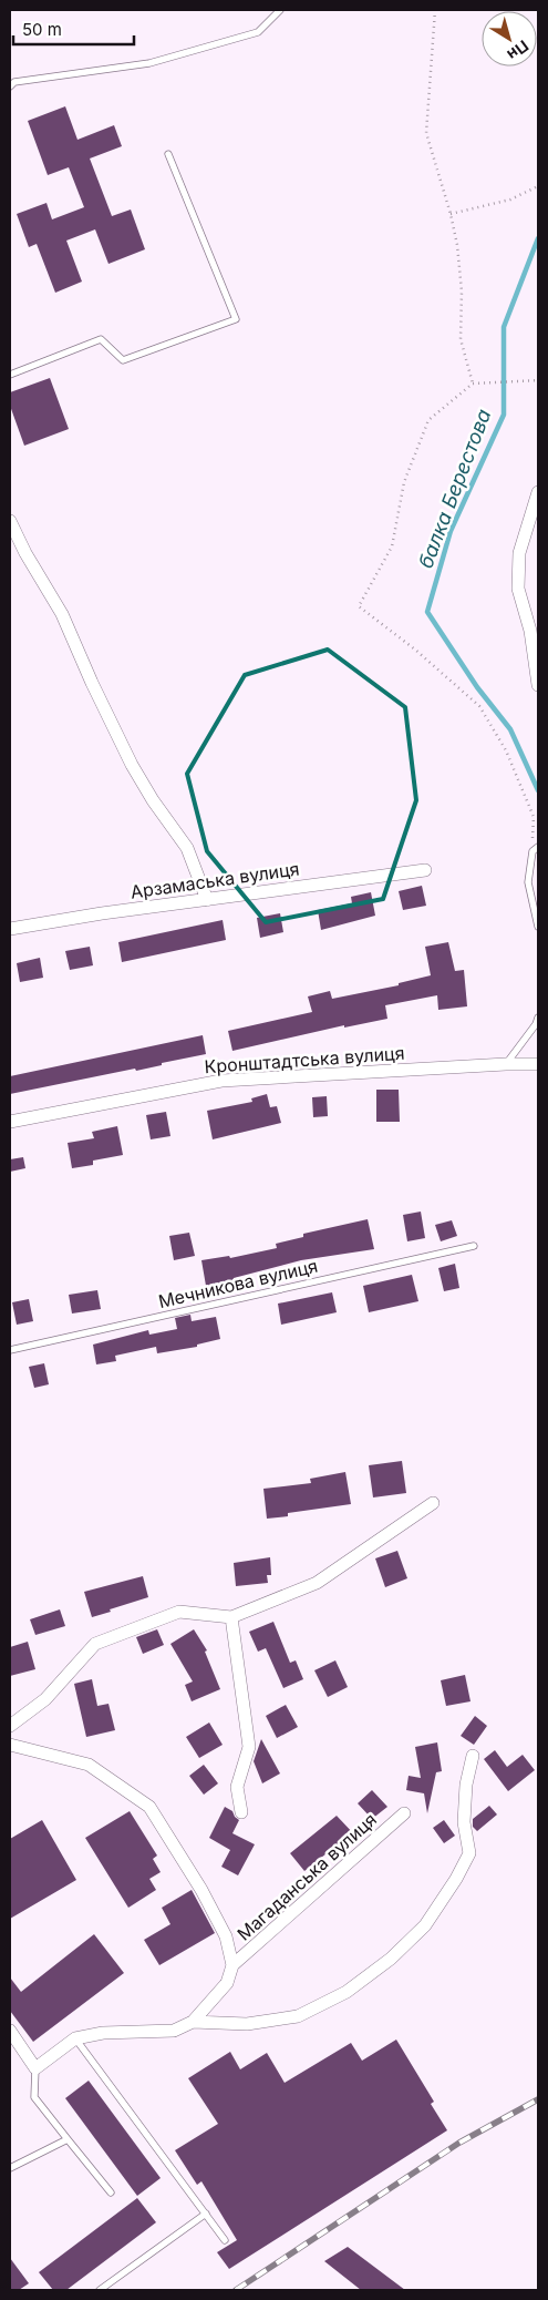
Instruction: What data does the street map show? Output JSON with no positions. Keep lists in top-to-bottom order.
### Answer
{
  "streets": {
    "street": ["Арзамаська вулиця", "Кронштадтська вулиця", "Магаданська вулиця"],
    "lane": ["Мечникова вулиця"]
  },
  "water": ["балка Берестова"],
  "scale_bar": "50 m",
  "north": "bottom right"
}
